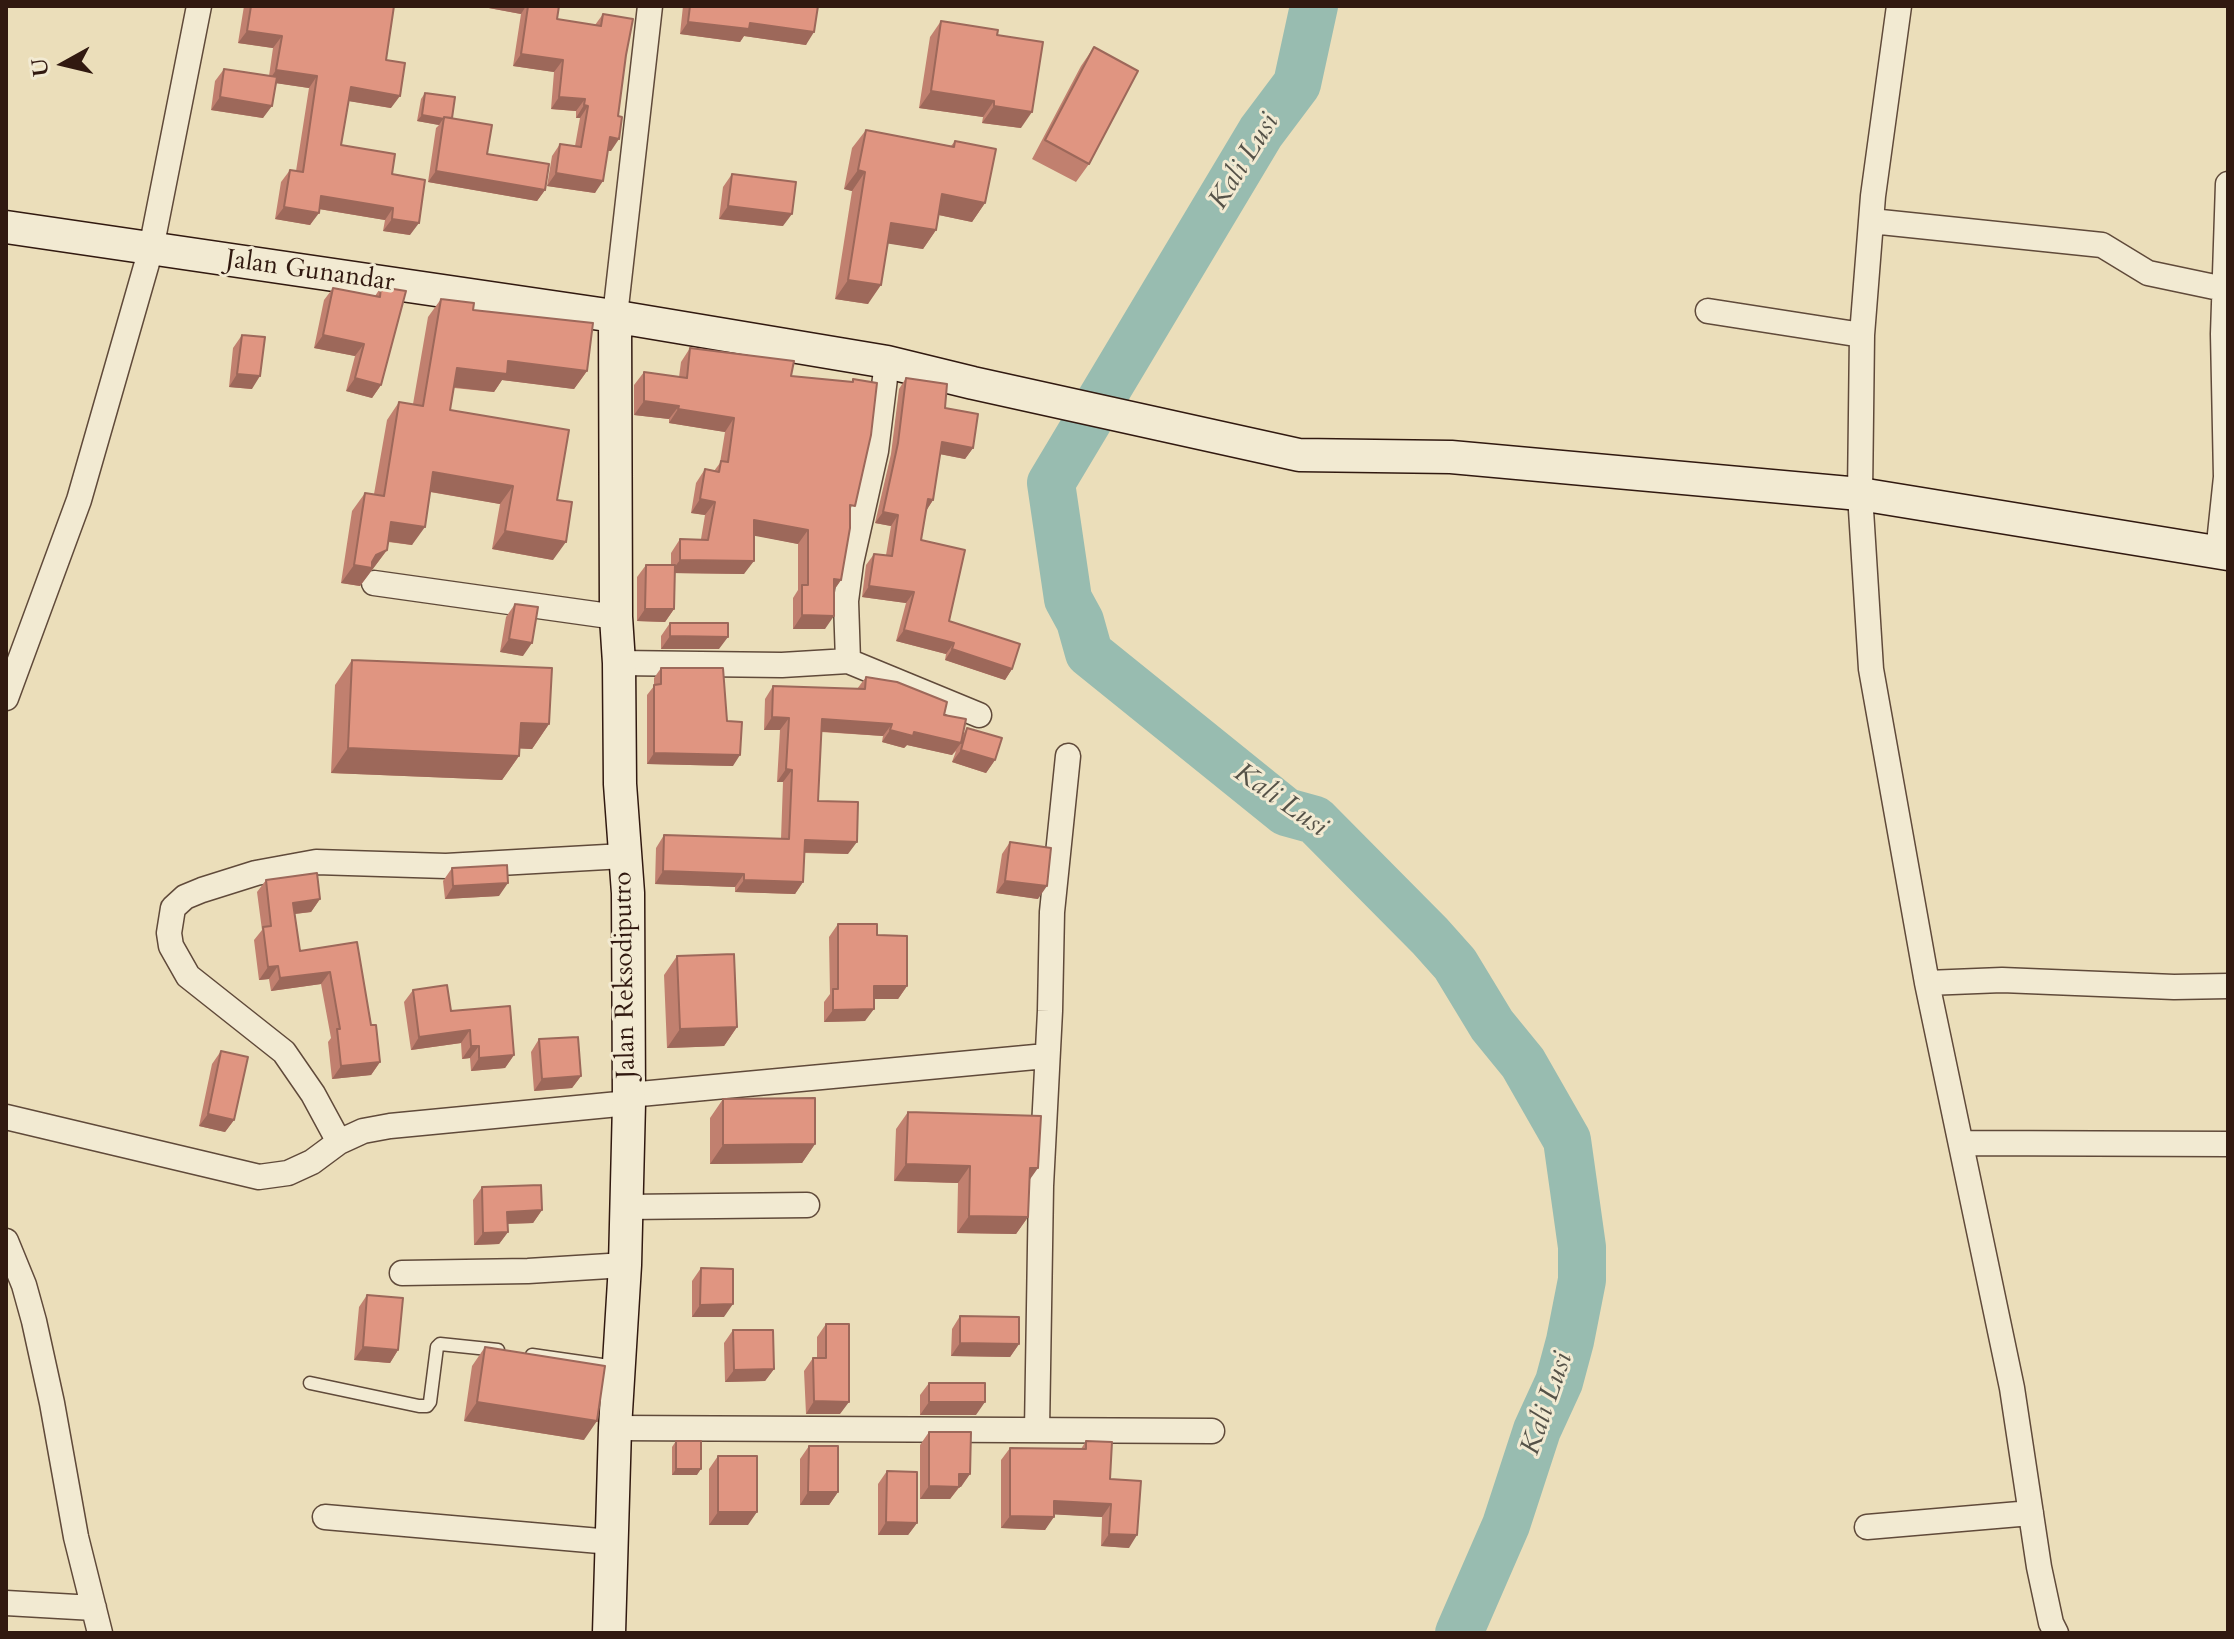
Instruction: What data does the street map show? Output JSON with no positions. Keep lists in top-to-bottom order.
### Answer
{
  "streets": {
    "main road": ["Jalan Gunandar", "Jalan Reksodiputro"]
  },
  "crossings": [
    ["Jalan Gunandar", "Jalan Reksodiputro"]
  ],
  "water": ["Kali Lusi"],
  "north": "left"
}
